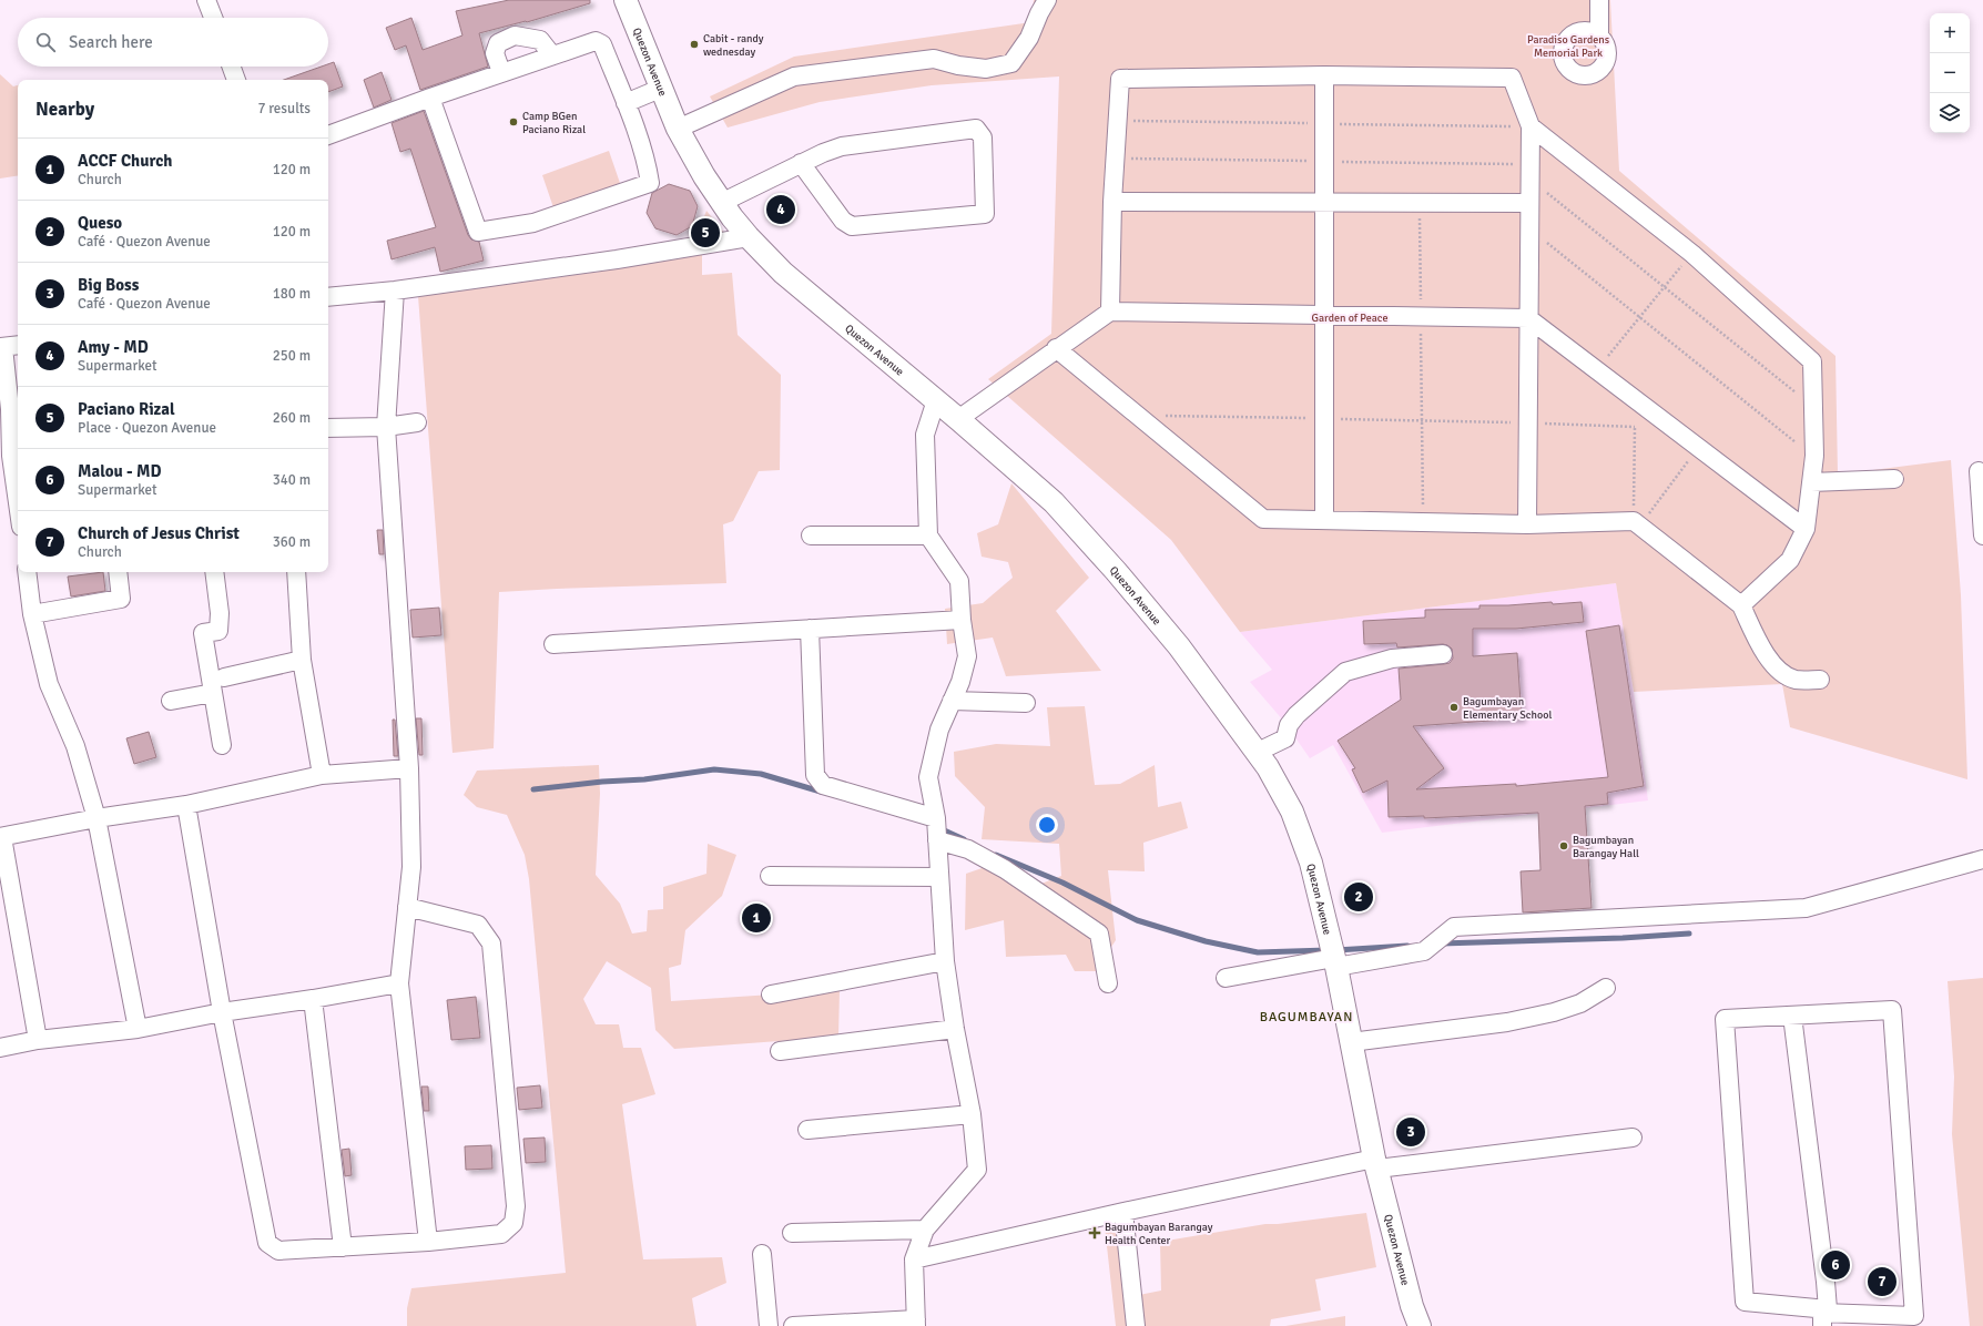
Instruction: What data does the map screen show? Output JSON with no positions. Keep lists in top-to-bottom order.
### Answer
{
  "streets": {
    "main road": ["Quezon Avenue"]
  },
  "districts": ["BAGUMBAYAN"],
  "parks": ["Paradiso Gardens Memorial Park", "Garden of Peace"],
  "places": {
    "other": [
      "Cabit - randy wednesday",
      "Camp BGen Paciano Rizal",
      "Bagumbayan Elementary School",
      "Bagumbayan Barangay Hall"
    ],
    "health": ["Bagumbayan Barangay Health Center"]
  },
  "page": {
    "map_buttons": ["+", "−"],
    "search": "Search here",
    "heading": ["Nearby", "7 results"],
    "list": [
      {
        "mark": "1",
        "name": "ACCF Church",
        "note": "Church",
        "value": "120 m"
      },
      {
        "mark": "2",
        "name": "Queso",
        "note": "Café · Quezon Avenue",
        "value": "120 m"
      },
      {
        "mark": "3",
        "name": "Big Boss",
        "note": "Café · Quezon Avenue",
        "value": "180 m"
      },
      {
        "mark": "4",
        "name": "Amy - MD",
        "note": "Supermarket",
        "value": "250 m"
      },
      {
        "mark": "5",
        "name": "Paciano Rizal",
        "note": "Place · Quezon Avenue",
        "value": "260 m"
      },
      {
        "mark": "6",
        "name": "Malou - MD",
        "note": "Supermarket",
        "value": "340 m"
      },
      {
        "mark": "7",
        "name": "Church of Jesus Christ",
        "note": "Church",
        "value": "360 m"
      }
    ],
    "pins": [
      "4",
      "5",
      "2",
      "1",
      "3",
      "6",
      "7"
    ]
  }
}
